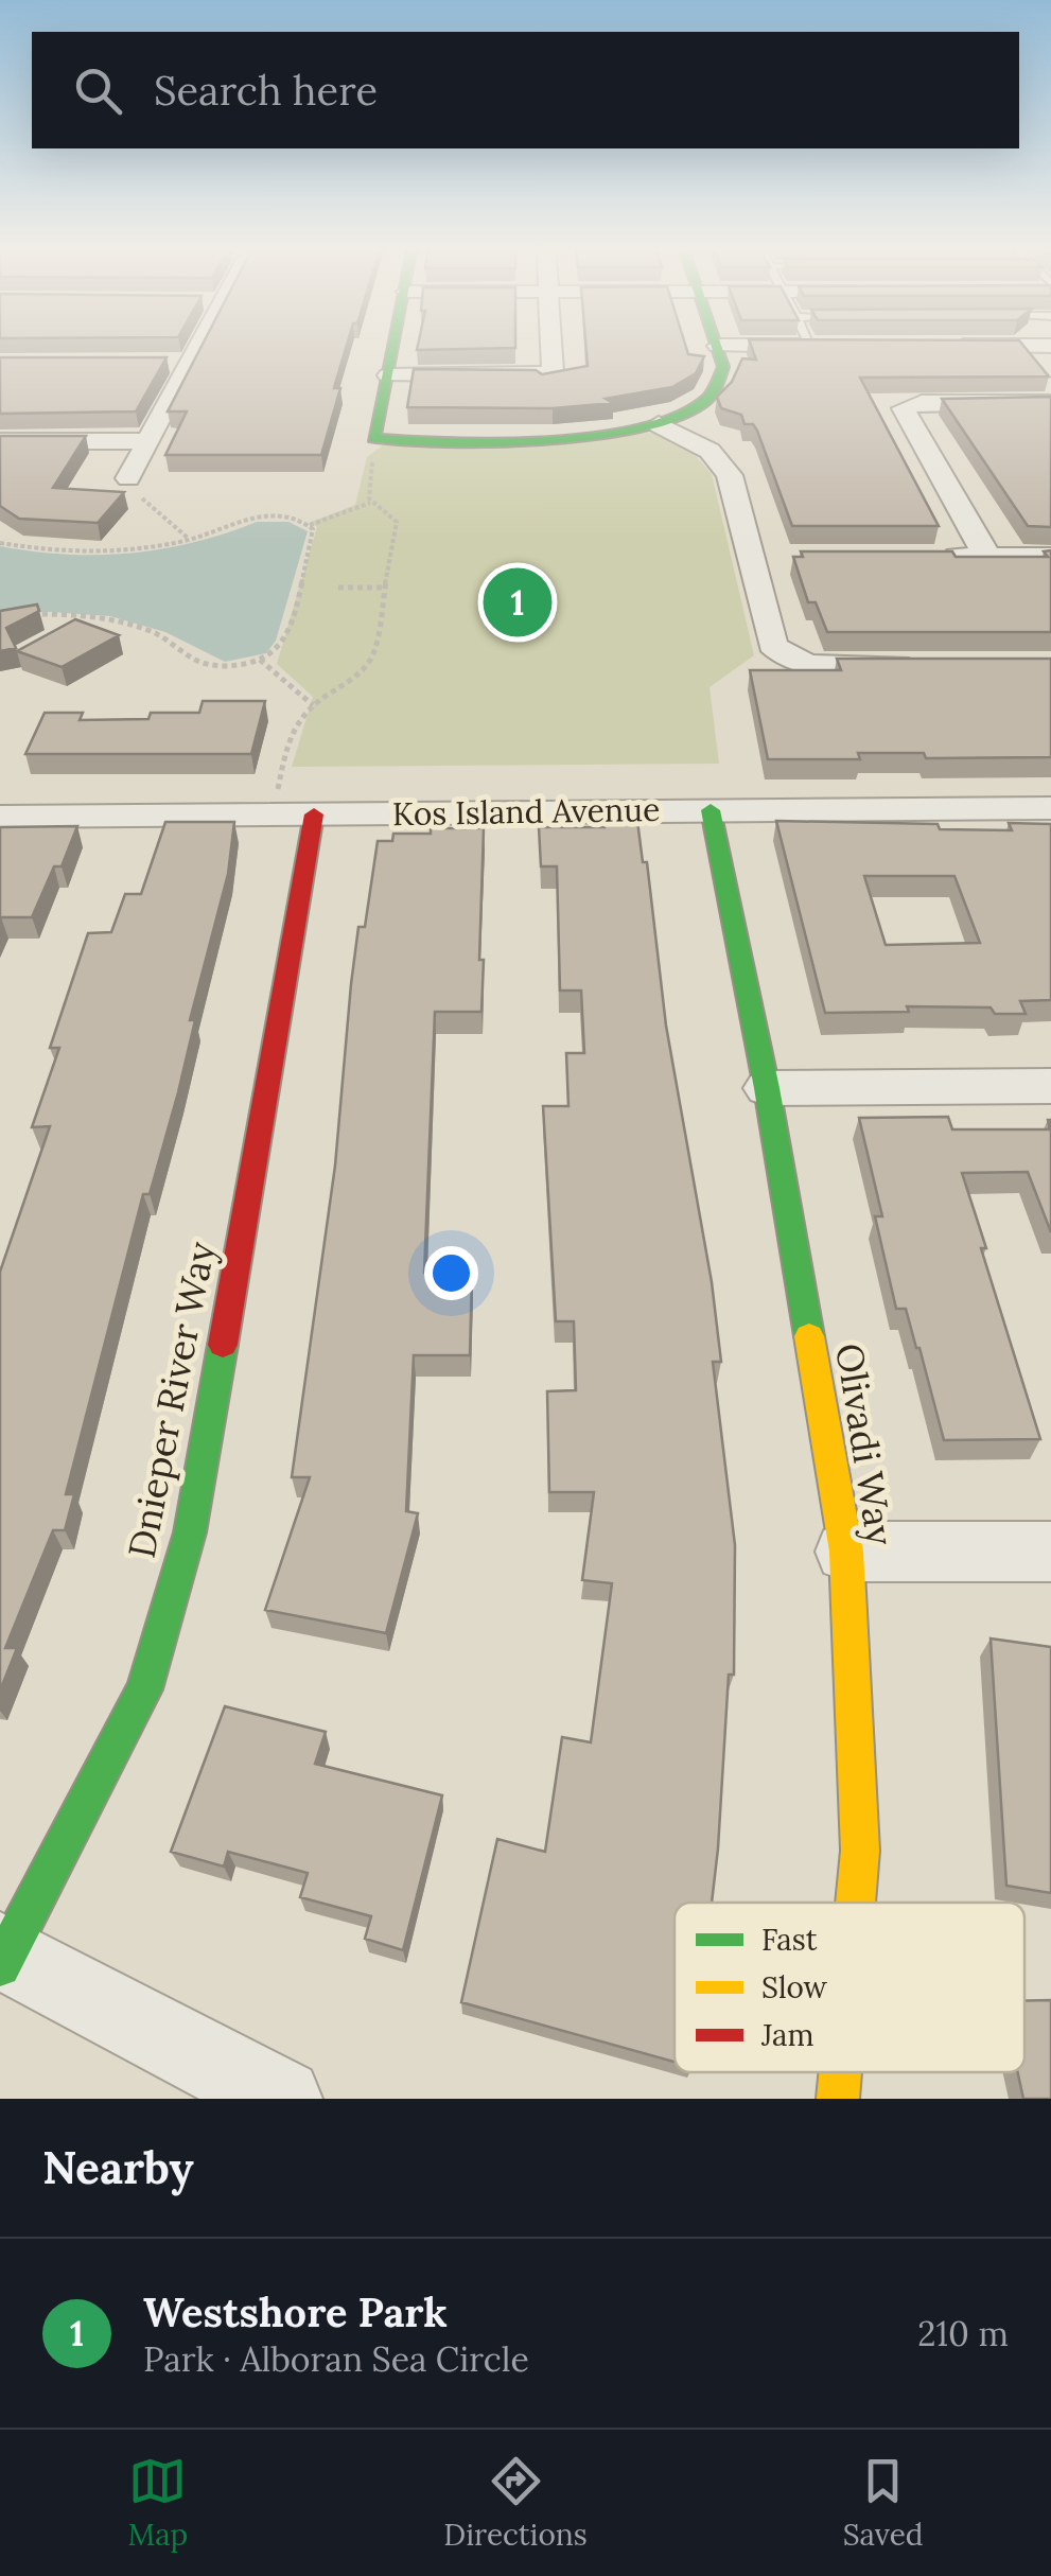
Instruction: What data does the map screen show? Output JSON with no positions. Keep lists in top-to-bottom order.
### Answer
{
  "streets": {
    "street": ["Kos Island Avenue", "Dnieper River Way", "Olivadi Way"]
  },
  "crossings": [
    ["Kos Island Avenue", "Dnieper River Way"],
    ["Kos Island Avenue", "Olivadi Way"]
  ],
  "legend": ["Fast", "Slow", "Jam"],
  "page": {
    "search": "Search here",
    "pins": "1",
    "heading": "Nearby",
    "list": [
      {
        "mark": "1",
        "name": "Westshore Park",
        "note": "Park · Alboran Sea Circle",
        "value": "210 m"
      }
    ],
    "nav": ["Map", "Directions", "Saved"]
  }
}
